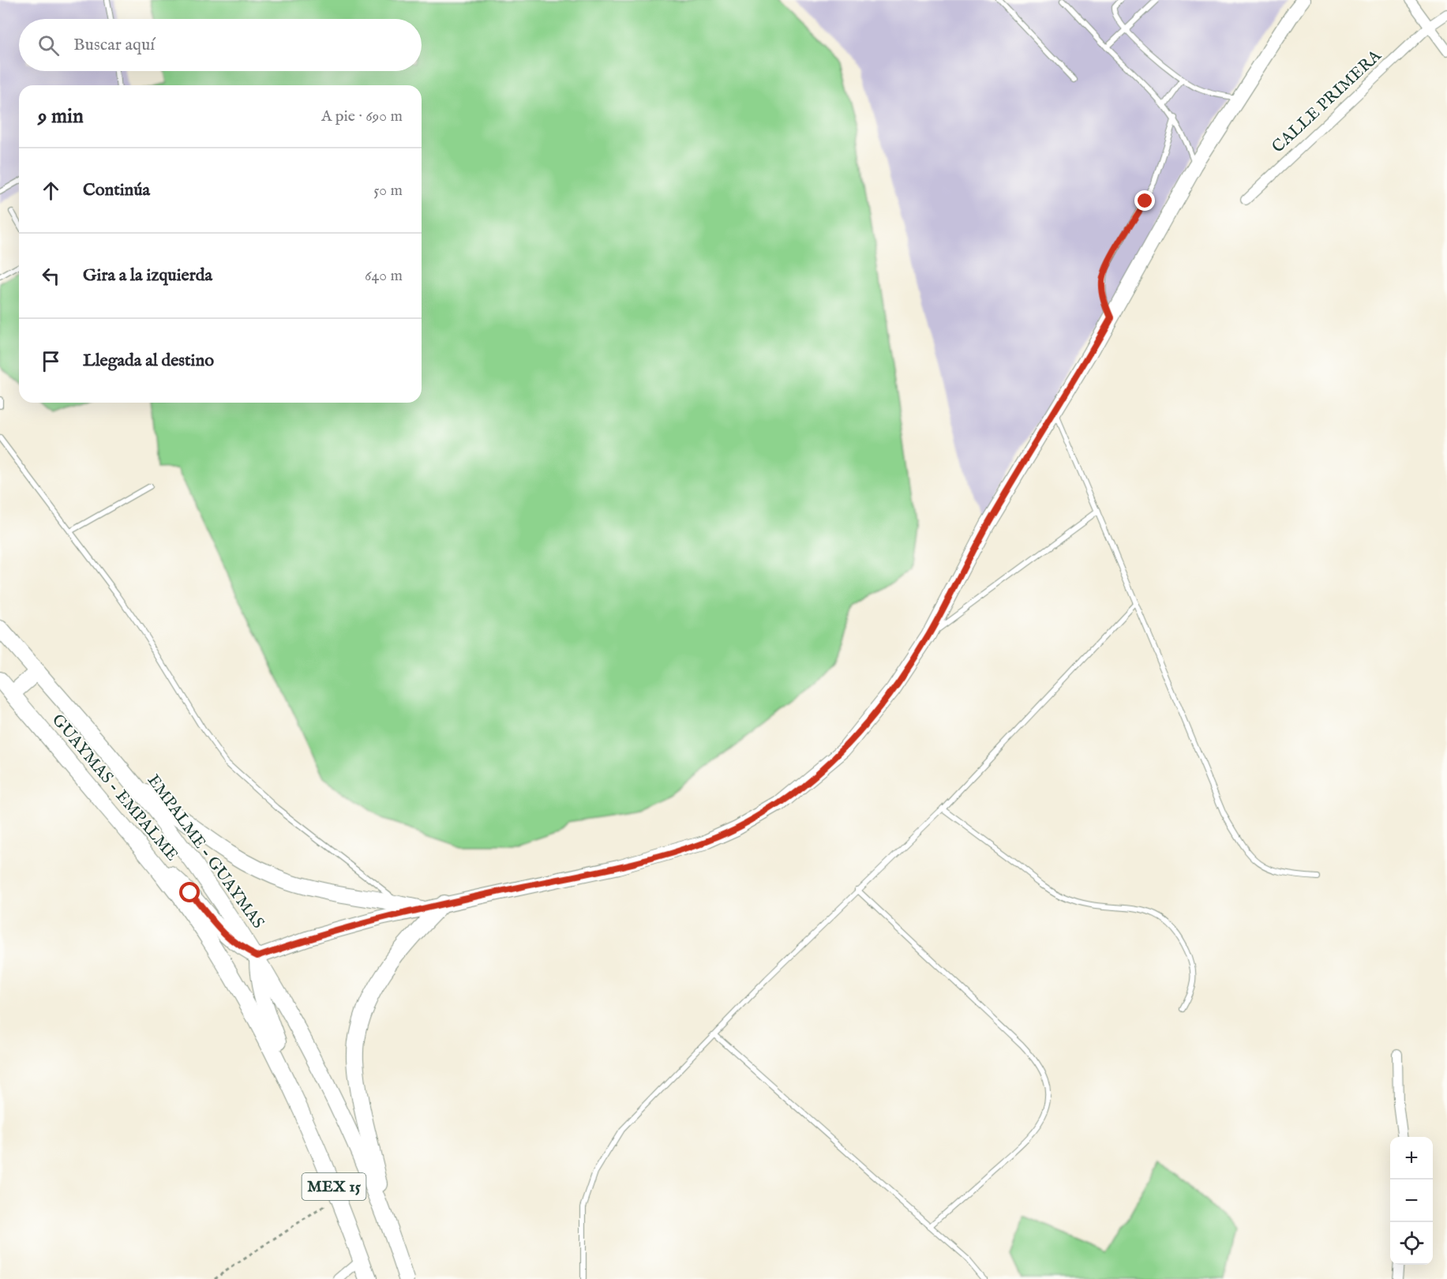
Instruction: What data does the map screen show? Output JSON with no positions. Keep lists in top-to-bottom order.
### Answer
{
  "streets": {
    "main road": ["GUAYMAS - EMPALME", "EMPALME - GUAYMAS", "MEX 15"],
    "street": ["CALLE PRIMERA"]
  },
  "crossings": [
    ["GUAYMAS - EMPALME", "MEX 15"],
    ["EMPALME - GUAYMAS", "MEX 15"]
  ],
  "page": {
    "search": "Buscar aquí",
    "heading": ["9 min", "A pie · 690 m"],
    "list": [
      ["Continúa", "50 m"],
      ["Gira a la izquierda", "640 m"],
      "Llegada al destino"
    ],
    "map_buttons": ["+", "−"]
  }
}
